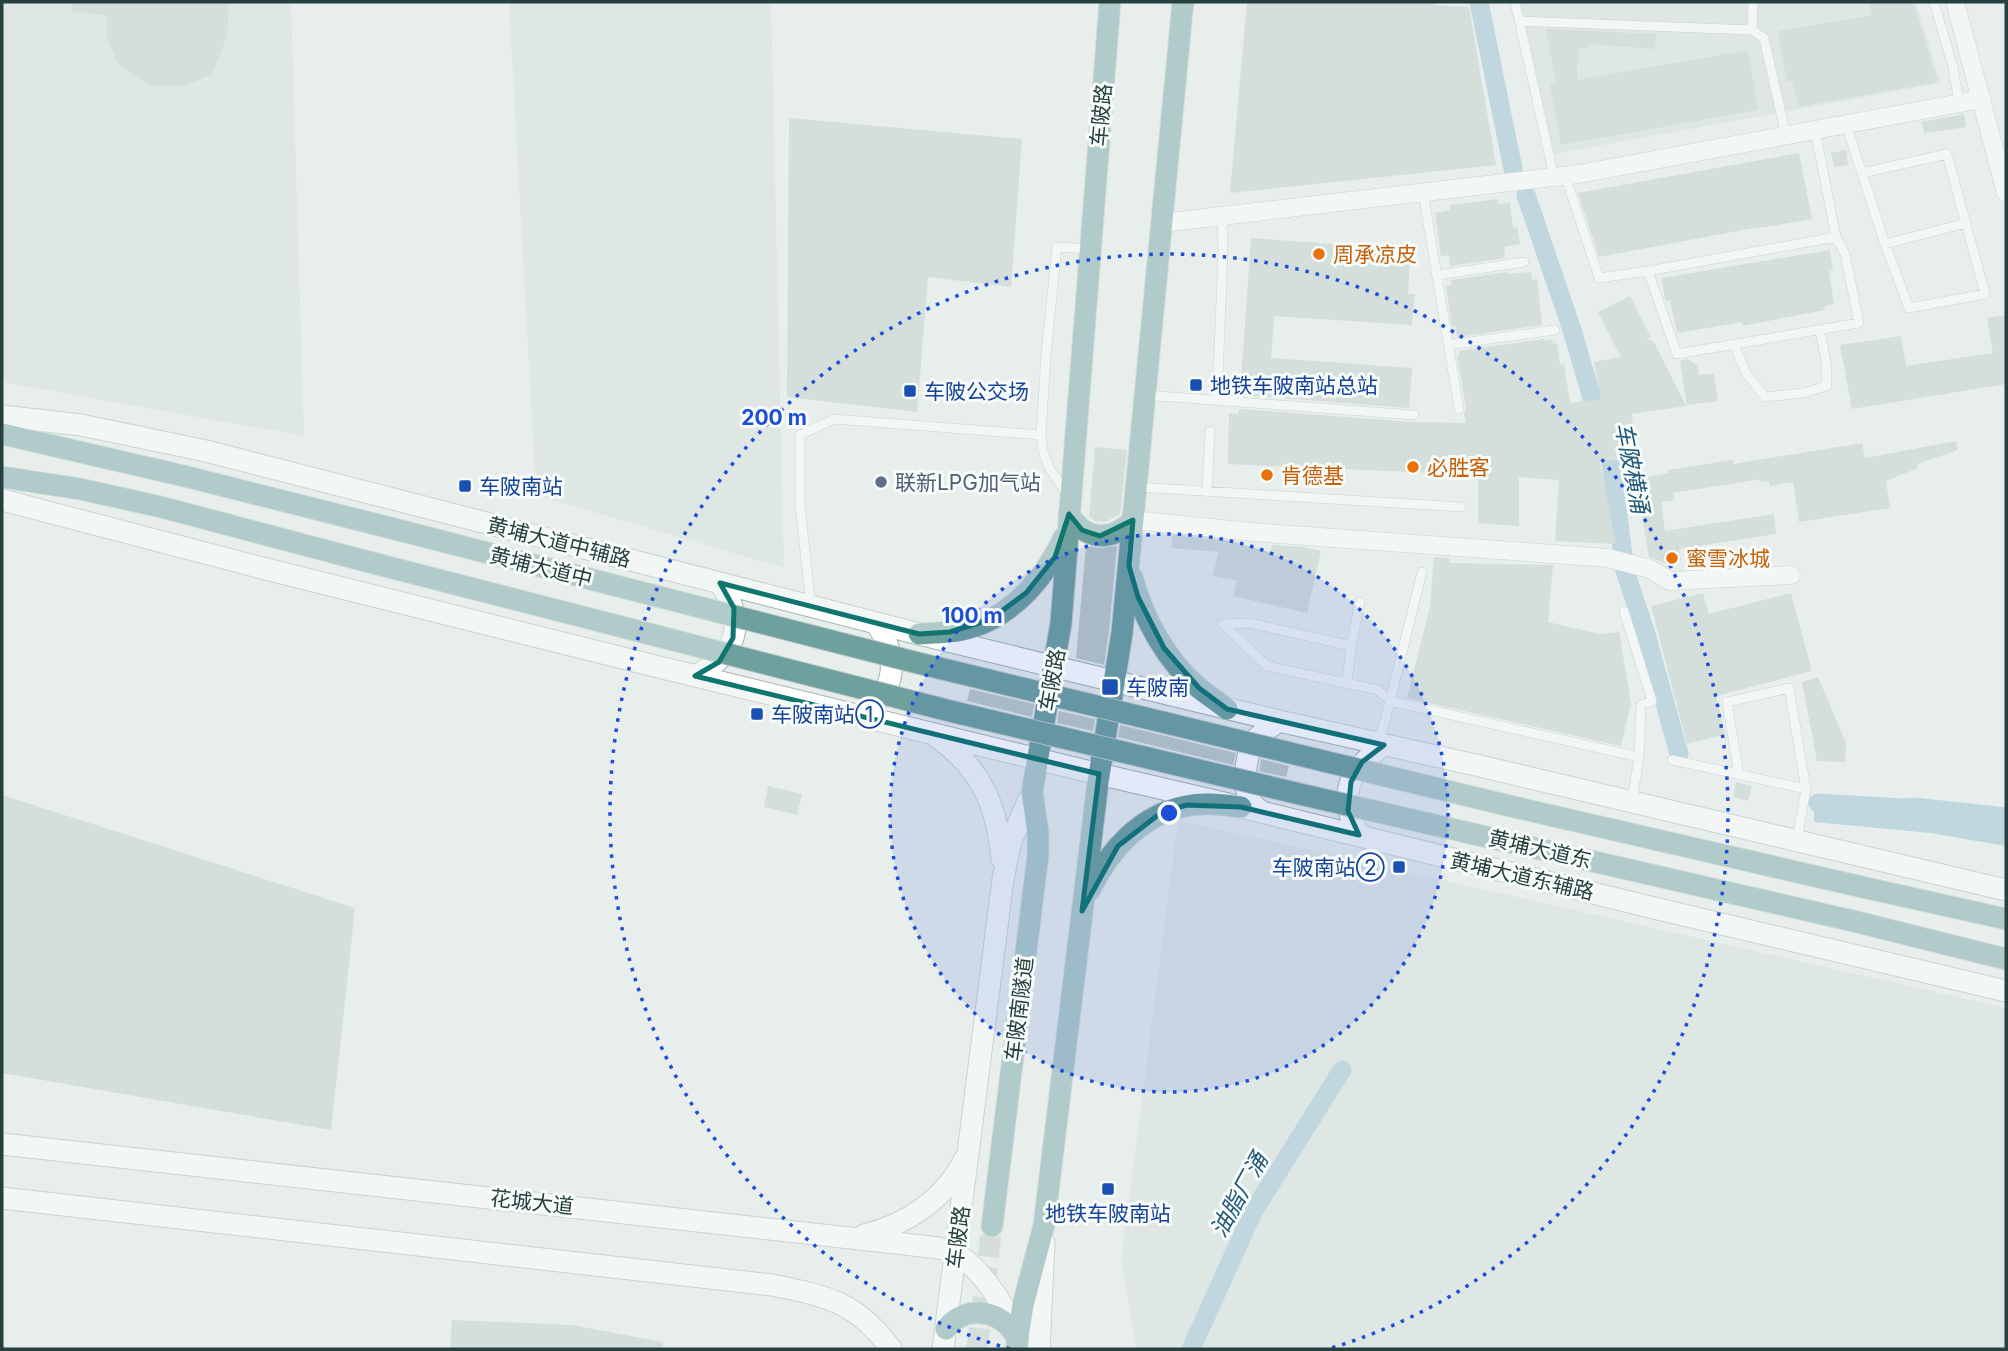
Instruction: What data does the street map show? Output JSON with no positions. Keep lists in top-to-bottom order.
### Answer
{
  "streets": {
    "main road": [
      "车陂路",
      "黄埔大道中辅路",
      "黄埔大道中",
      "黄埔大道东",
      "黄埔大道东辅路",
      "车陂南隧道",
      "花城大道"
    ]
  },
  "crossings": [
    ["车陂路", "黄埔大道中辅路"],
    ["车陂路", "黄埔大道东辅路"],
    ["车陂路", "车陂南隧道"],
    ["车陂路", "花城大道"],
    ["黄埔大道中", "黄埔大道东"]
  ],
  "water": ["车陂横涌", "油脂厂涌"],
  "places": {
    "other": [
      "周承凉皮",
      "必胜客",
      "肯德基",
      "联新LPG加气站",
      "蜜雪冰城"
    ],
    "transit": [
      "地铁车陂南站总站",
      "车陂公交场",
      "车陂南站",
      "车陂南",
      "车陂南站①",
      "车陂南站②",
      "地铁车陂南站"
    ]
  },
  "rings": ["200 m", "100 m"]
}
